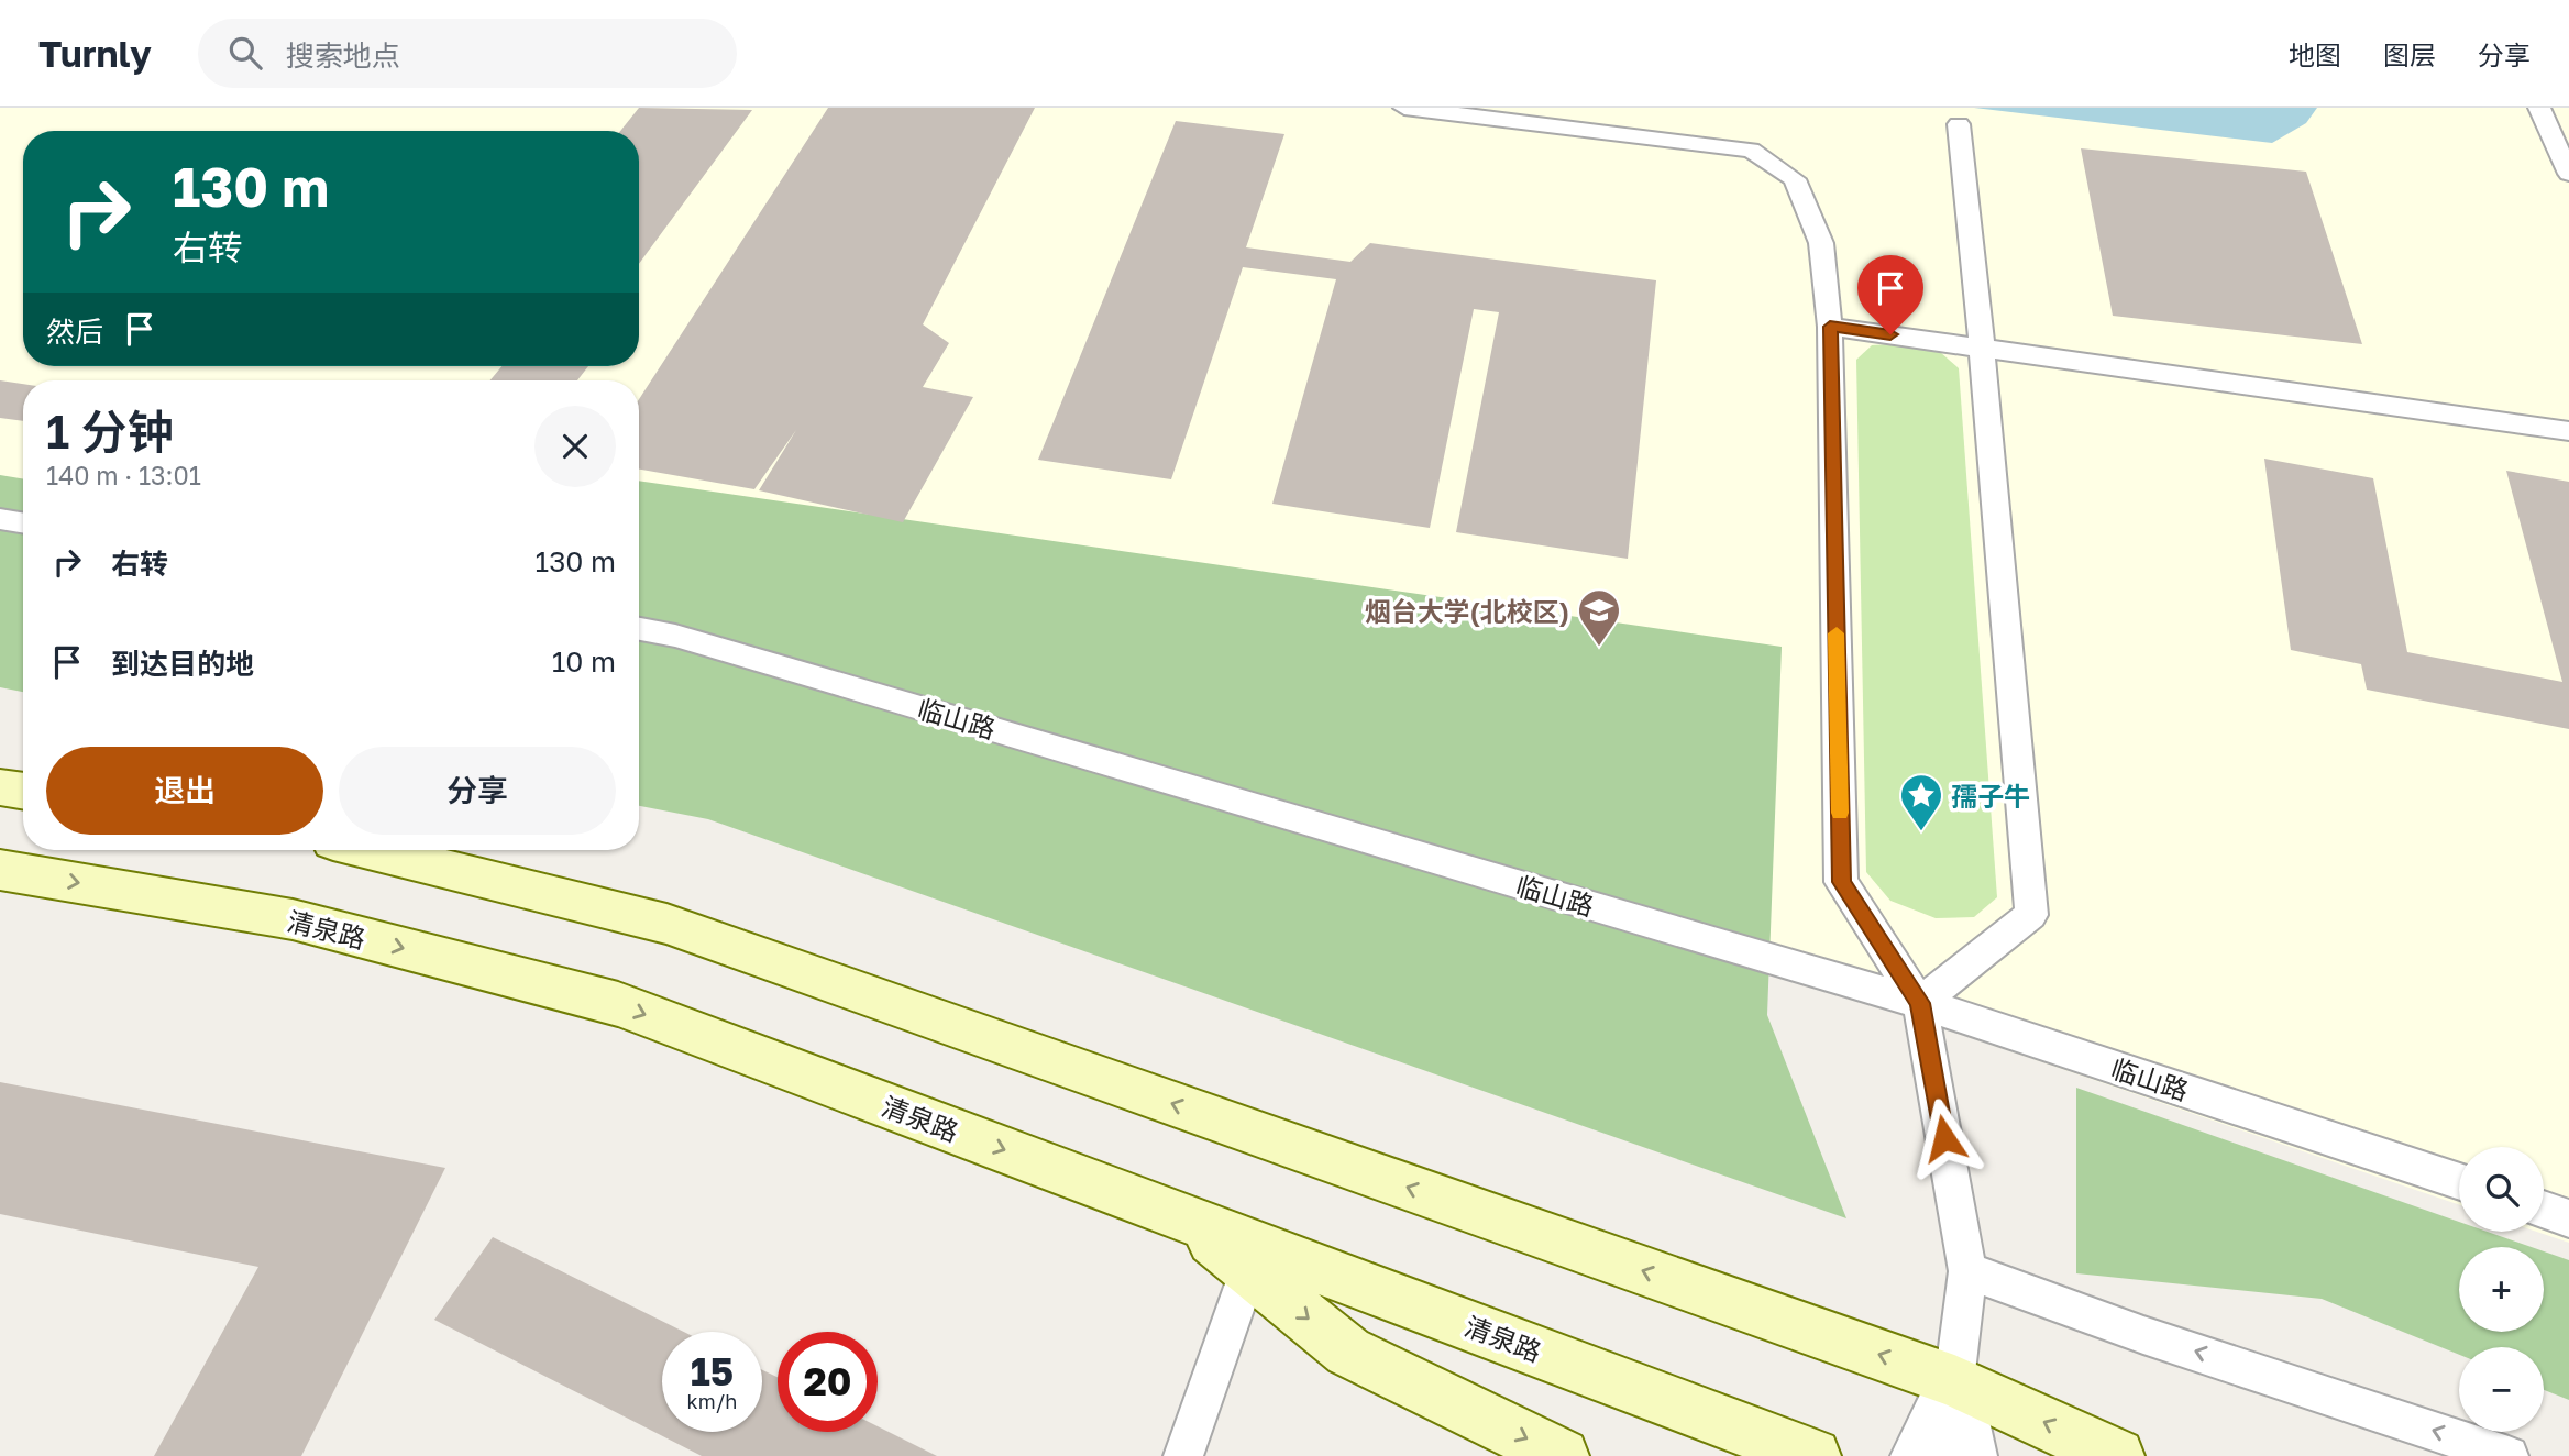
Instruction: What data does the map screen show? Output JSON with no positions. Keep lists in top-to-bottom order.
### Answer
{
  "streets": {
    "main road": ["清泉路"],
    "lane": ["临山路"]
  },
  "places": {
    "school or university": ["烟台大学(北校区)"],
    "place": ["孺子牛"]
  },
  "page": {
    "header": "Turnly",
    "search": "搜索地点",
    "nav": ["地图", "图层", "分享"],
    "turn": ["130 m", "右转"],
    "then": "然后",
    "heading": ["1 分钟", "140 m · 13:01"],
    "list": [
      {
        "name": "右转",
        "value": "130 m"
      },
      {
        "name": "到达目的地",
        "value": "10 m"
      }
    ],
    "buttons": ["退出", "分享"],
    "map_buttons": ["+", "−"],
    "speed": "15 km/h",
    "limit": "20"
  }
}
